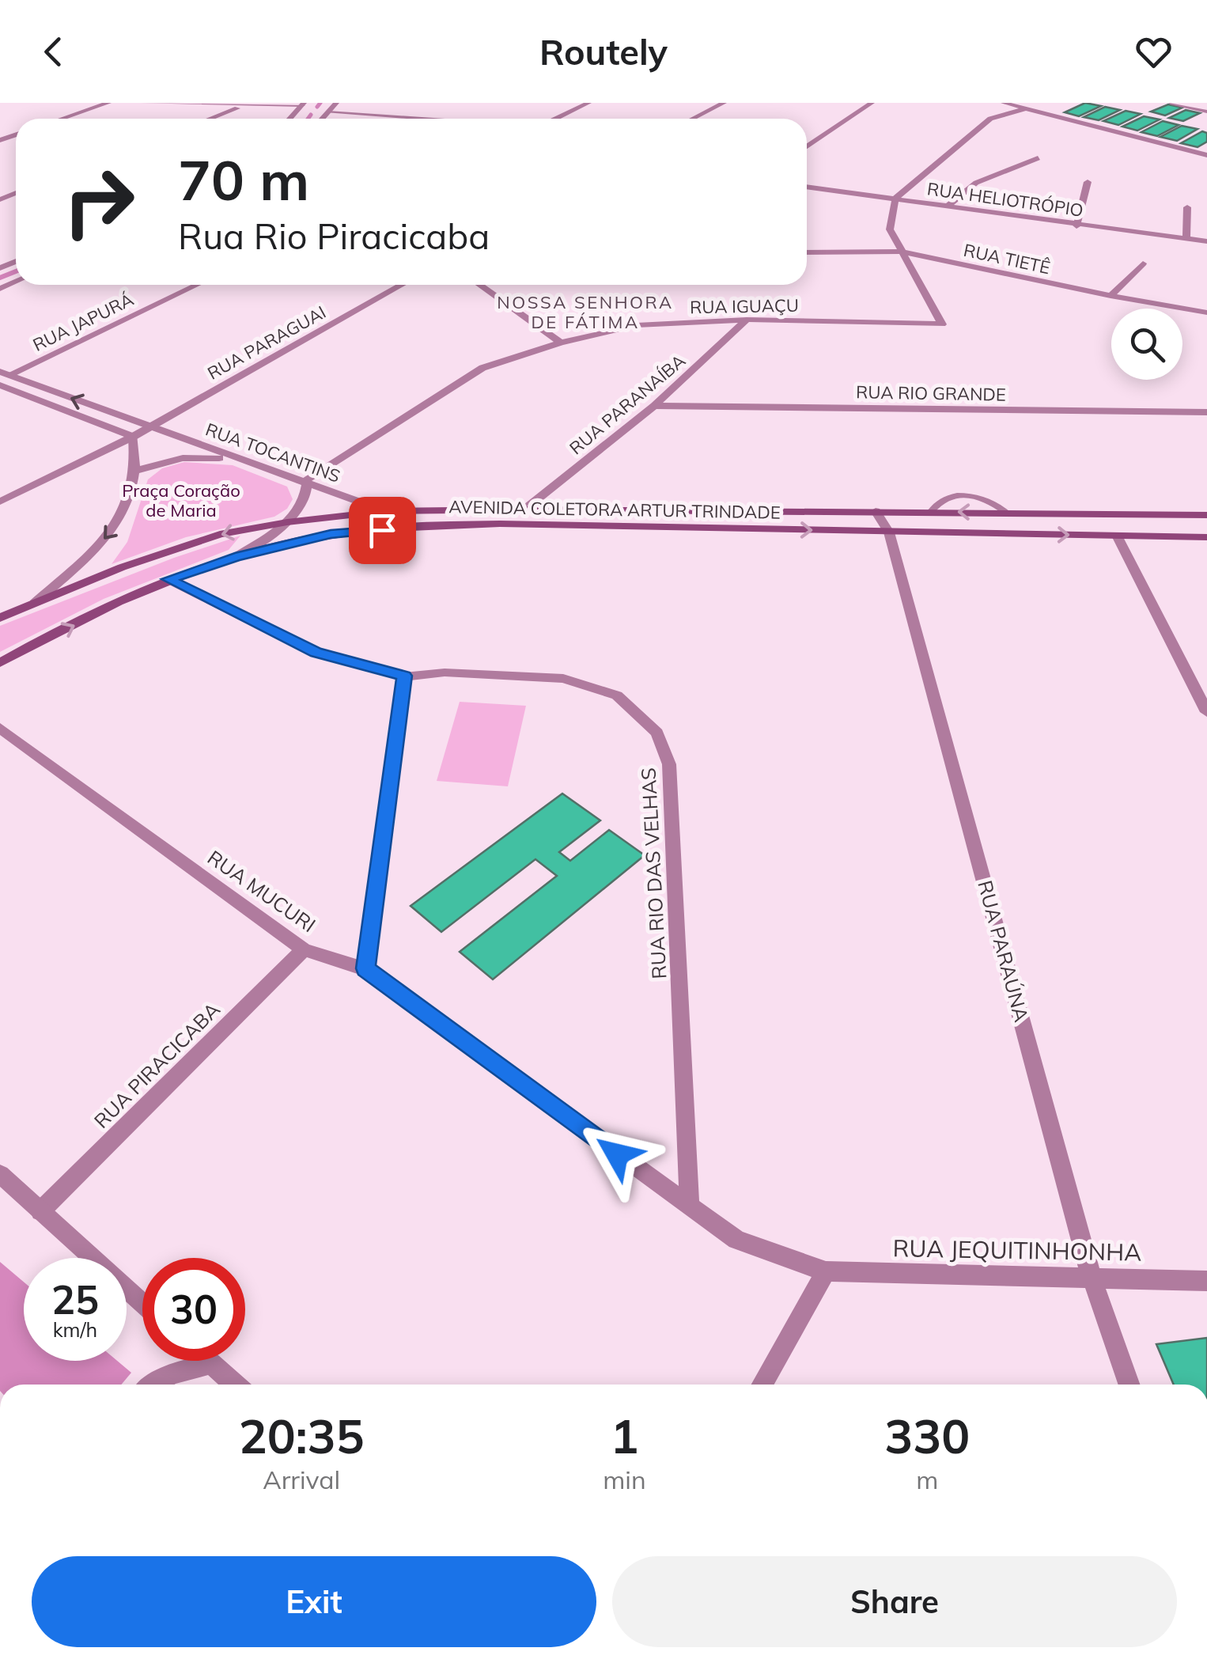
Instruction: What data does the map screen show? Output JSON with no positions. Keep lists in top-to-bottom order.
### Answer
{
  "streets": {
    "main road": ["AVENIDA COLETORA ARTUR TRINDADE"],
    "street": [
      "RUA HELIOTRÓPIO",
      "RUA TIETÊ",
      "RUA IGUAÇU",
      "RUA JAPURÁ",
      "RUA PARAGUAI",
      "RUA RIO GRANDE",
      "RUA PARANAÍBA",
      "RUA TOCANTINS",
      "RUA RIO DAS VELHAS",
      "RUA MUCURI",
      "RUA PARAÚNA",
      "RUA PIRACICABA",
      "RUA JEQUITINHONHA"
    ]
  },
  "crossings": [
    ["RUA TIETÊ", "RUA IGUAÇU"],
    ["RUA IGUAÇU", "RUA PARANAÍBA"],
    ["RUA IGUAÇU", "RUA TOCANTINS"],
    ["RUA JAPURÁ", "RUA TOCANTINS"],
    ["RUA PARAGUAI", "RUA TOCANTINS"],
    ["RUA RIO GRANDE", "RUA PARANAÍBA"],
    ["RUA PARANAÍBA", "AVENIDA COLETORA ARTUR TRINDADE"],
    ["RUA TOCANTINS", "AVENIDA COLETORA ARTUR TRINDADE"],
    ["AVENIDA COLETORA ARTUR TRINDADE", "RUA RIO DAS VELHAS"],
    ["AVENIDA COLETORA ARTUR TRINDADE", "RUA PARAÚNA"],
    ["RUA RIO DAS VELHAS", "RUA MUCURI"],
    ["RUA MUCURI", "RUA PIRACICABA"],
    ["RUA MUCURI", "RUA JEQUITINHONHA"],
    ["RUA PARAÚNA", "RUA JEQUITINHONHA"]
  ],
  "districts": ["NOSSA SENHORA DE FÁTIMA"],
  "parks": ["Praça Coração de Maria"],
  "page": {
    "header": "Routely",
    "turn": ["70 m", "Rua Rio Piracicaba"],
    "speed": "25 km/h",
    "limit": "30",
    "eta": [
      "20:35",
      "Arrival",
      "1",
      "min",
      "330",
      "m"
    ],
    "buttons": ["Exit", "Share"]
  }
}
